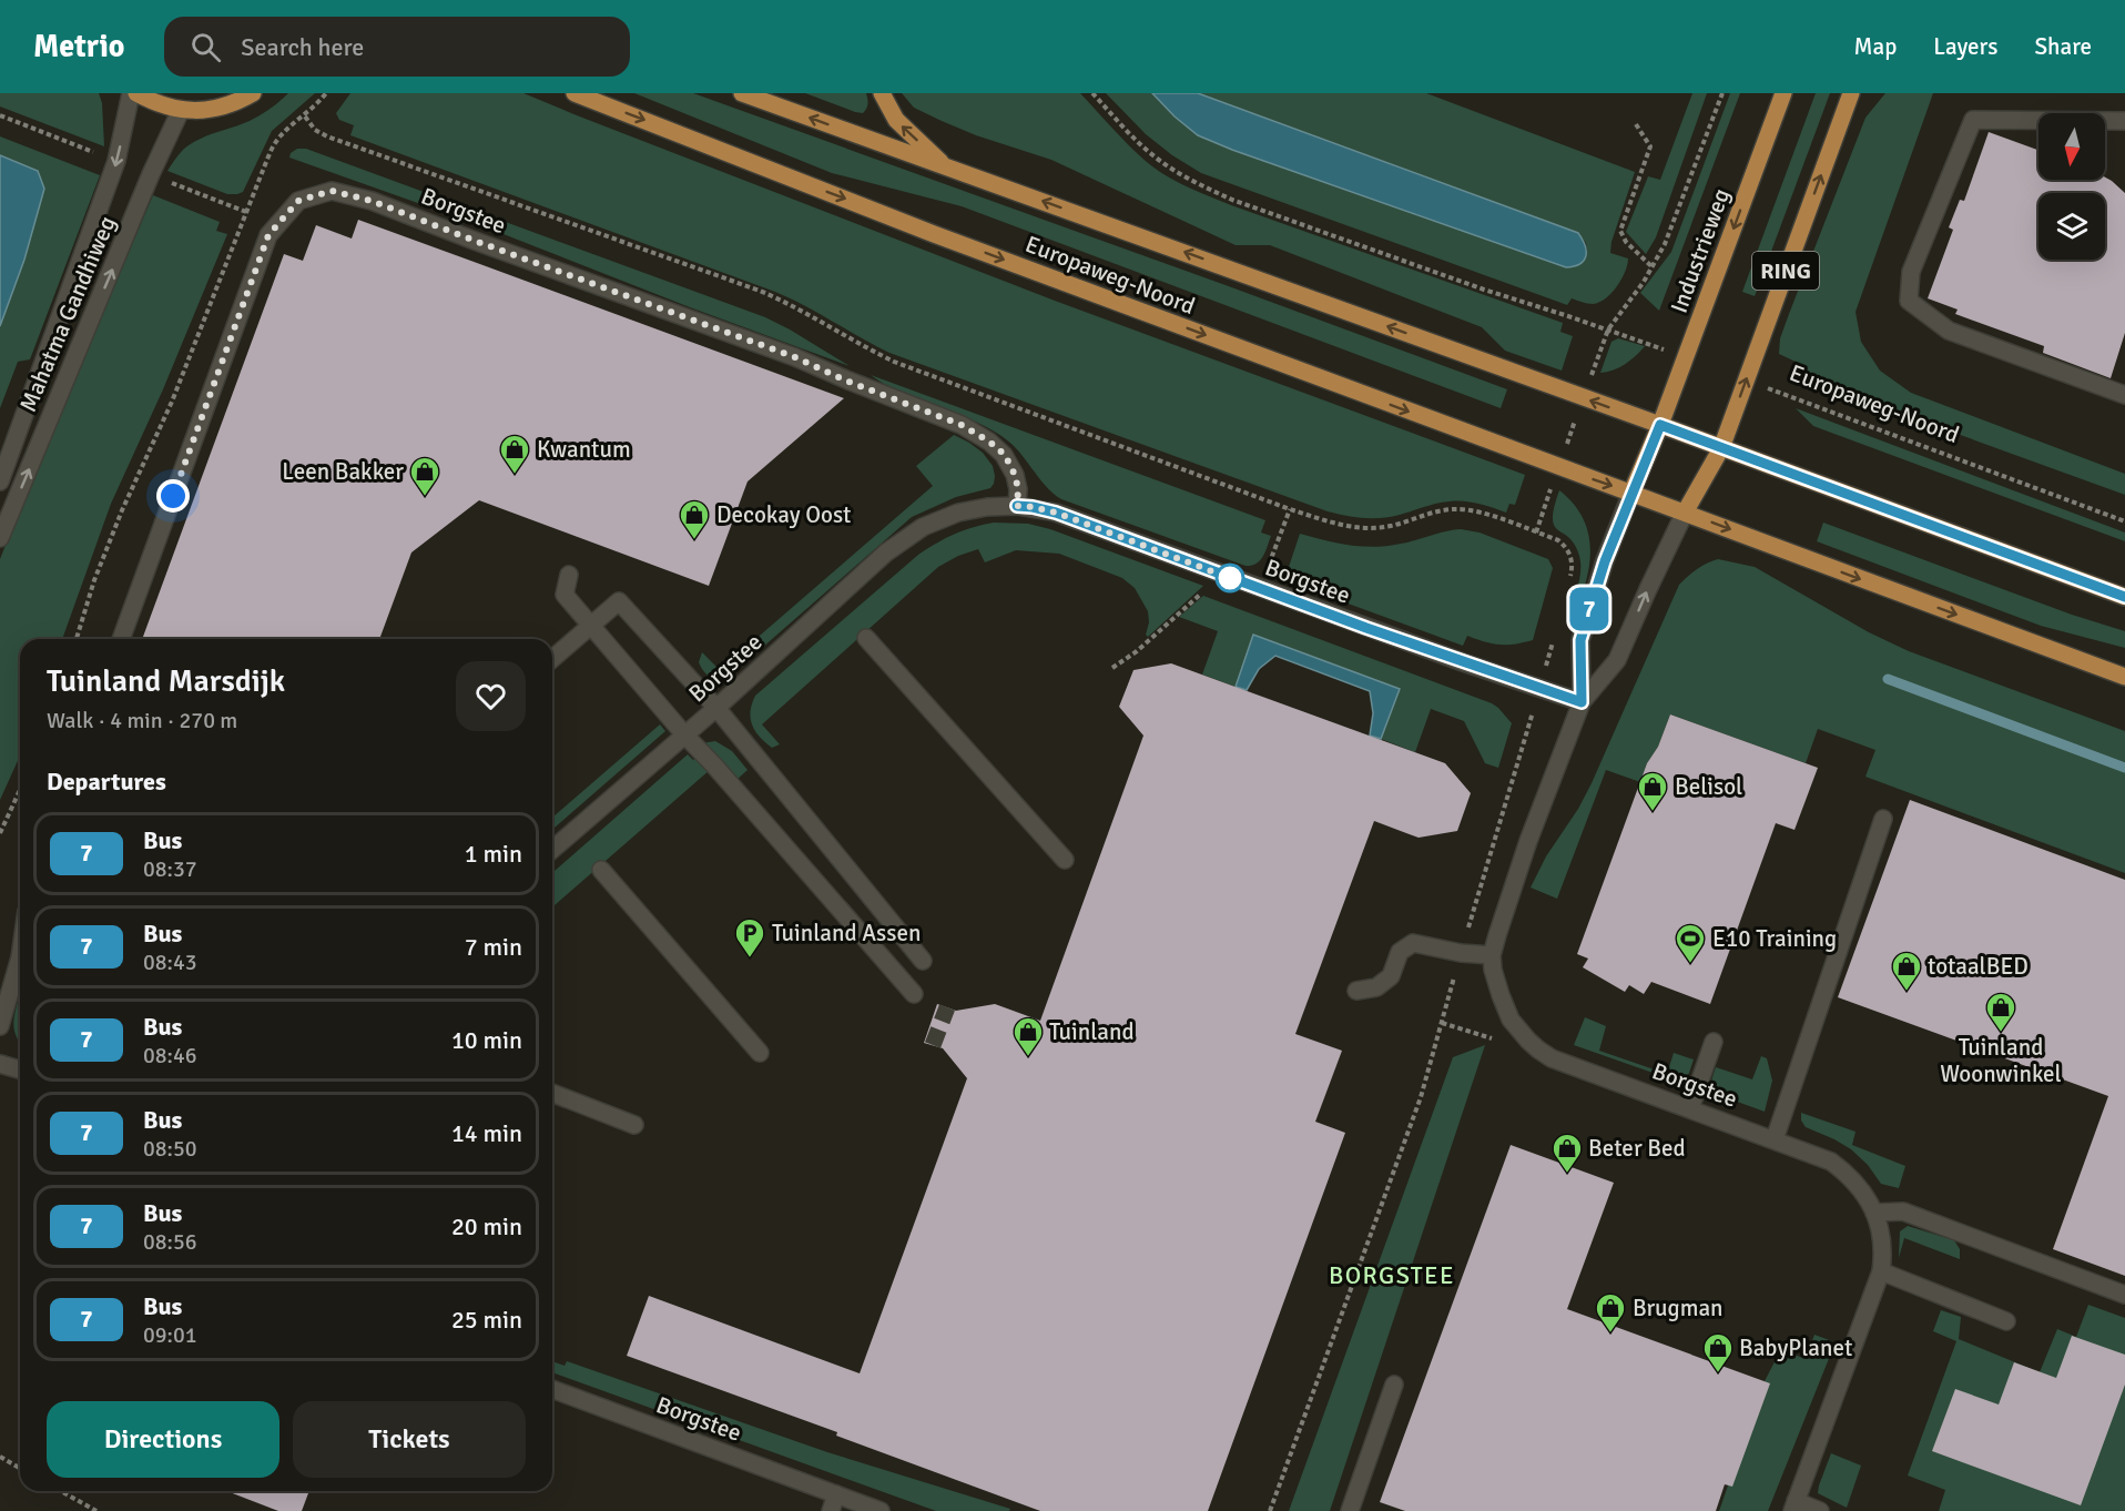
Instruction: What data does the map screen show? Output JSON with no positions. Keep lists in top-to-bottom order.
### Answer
{
  "streets": {
    "main road": ["Industrieweg", "RING", "Europaweg-Noord"],
    "street": ["Borgstee", "Mahatma Gandhiweg"]
  },
  "crossings": [
    ["Borgstee", "RING"],
    ["Borgstee", "Europaweg-Noord"],
    ["Industrieweg", "RING"],
    ["Industrieweg", "Europaweg-Noord"],
    ["RING", "Europaweg-Noord"]
  ],
  "districts": ["BORGSTEE"],
  "places": {
    "shop": [
      "Kwantum",
      "Leen Bakker",
      "Decokay Oost",
      "Belisol",
      "totaalBED",
      "Tuinland Woonwinkel",
      "Tuinland",
      "Beter Bed",
      "Brugman",
      "BabyPlanet"
    ],
    "parking": ["Tuinland Assen"],
    "sports": ["E10 Training"]
  },
  "lines": ["bus line 7"],
  "north": "bottom",
  "page": {
    "header": "Metrio",
    "search": "Search here",
    "nav": ["Map", "Layers", "Share"],
    "on_map": "7",
    "heading": [
      ["Tuinland Marsdijk", "Walk · 4 min · 270 m"],
      "Departures"
    ],
    "list": [
      {
        "mark": "7",
        "name": "Bus",
        "note": "08:37",
        "value": "1 min"
      },
      {
        "mark": "7",
        "name": "Bus",
        "note": "08:43",
        "value": "7 min"
      },
      {
        "mark": "7",
        "name": "Bus",
        "note": "08:46",
        "value": "10 min"
      },
      {
        "mark": "7",
        "name": "Bus",
        "note": "08:50",
        "value": "14 min"
      },
      {
        "mark": "7",
        "name": "Bus",
        "note": "08:56",
        "value": "20 min"
      },
      {
        "mark": "7",
        "name": "Bus",
        "note": "09:01",
        "value": "25 min"
      }
    ],
    "buttons": ["Directions", "Tickets"]
  }
}
